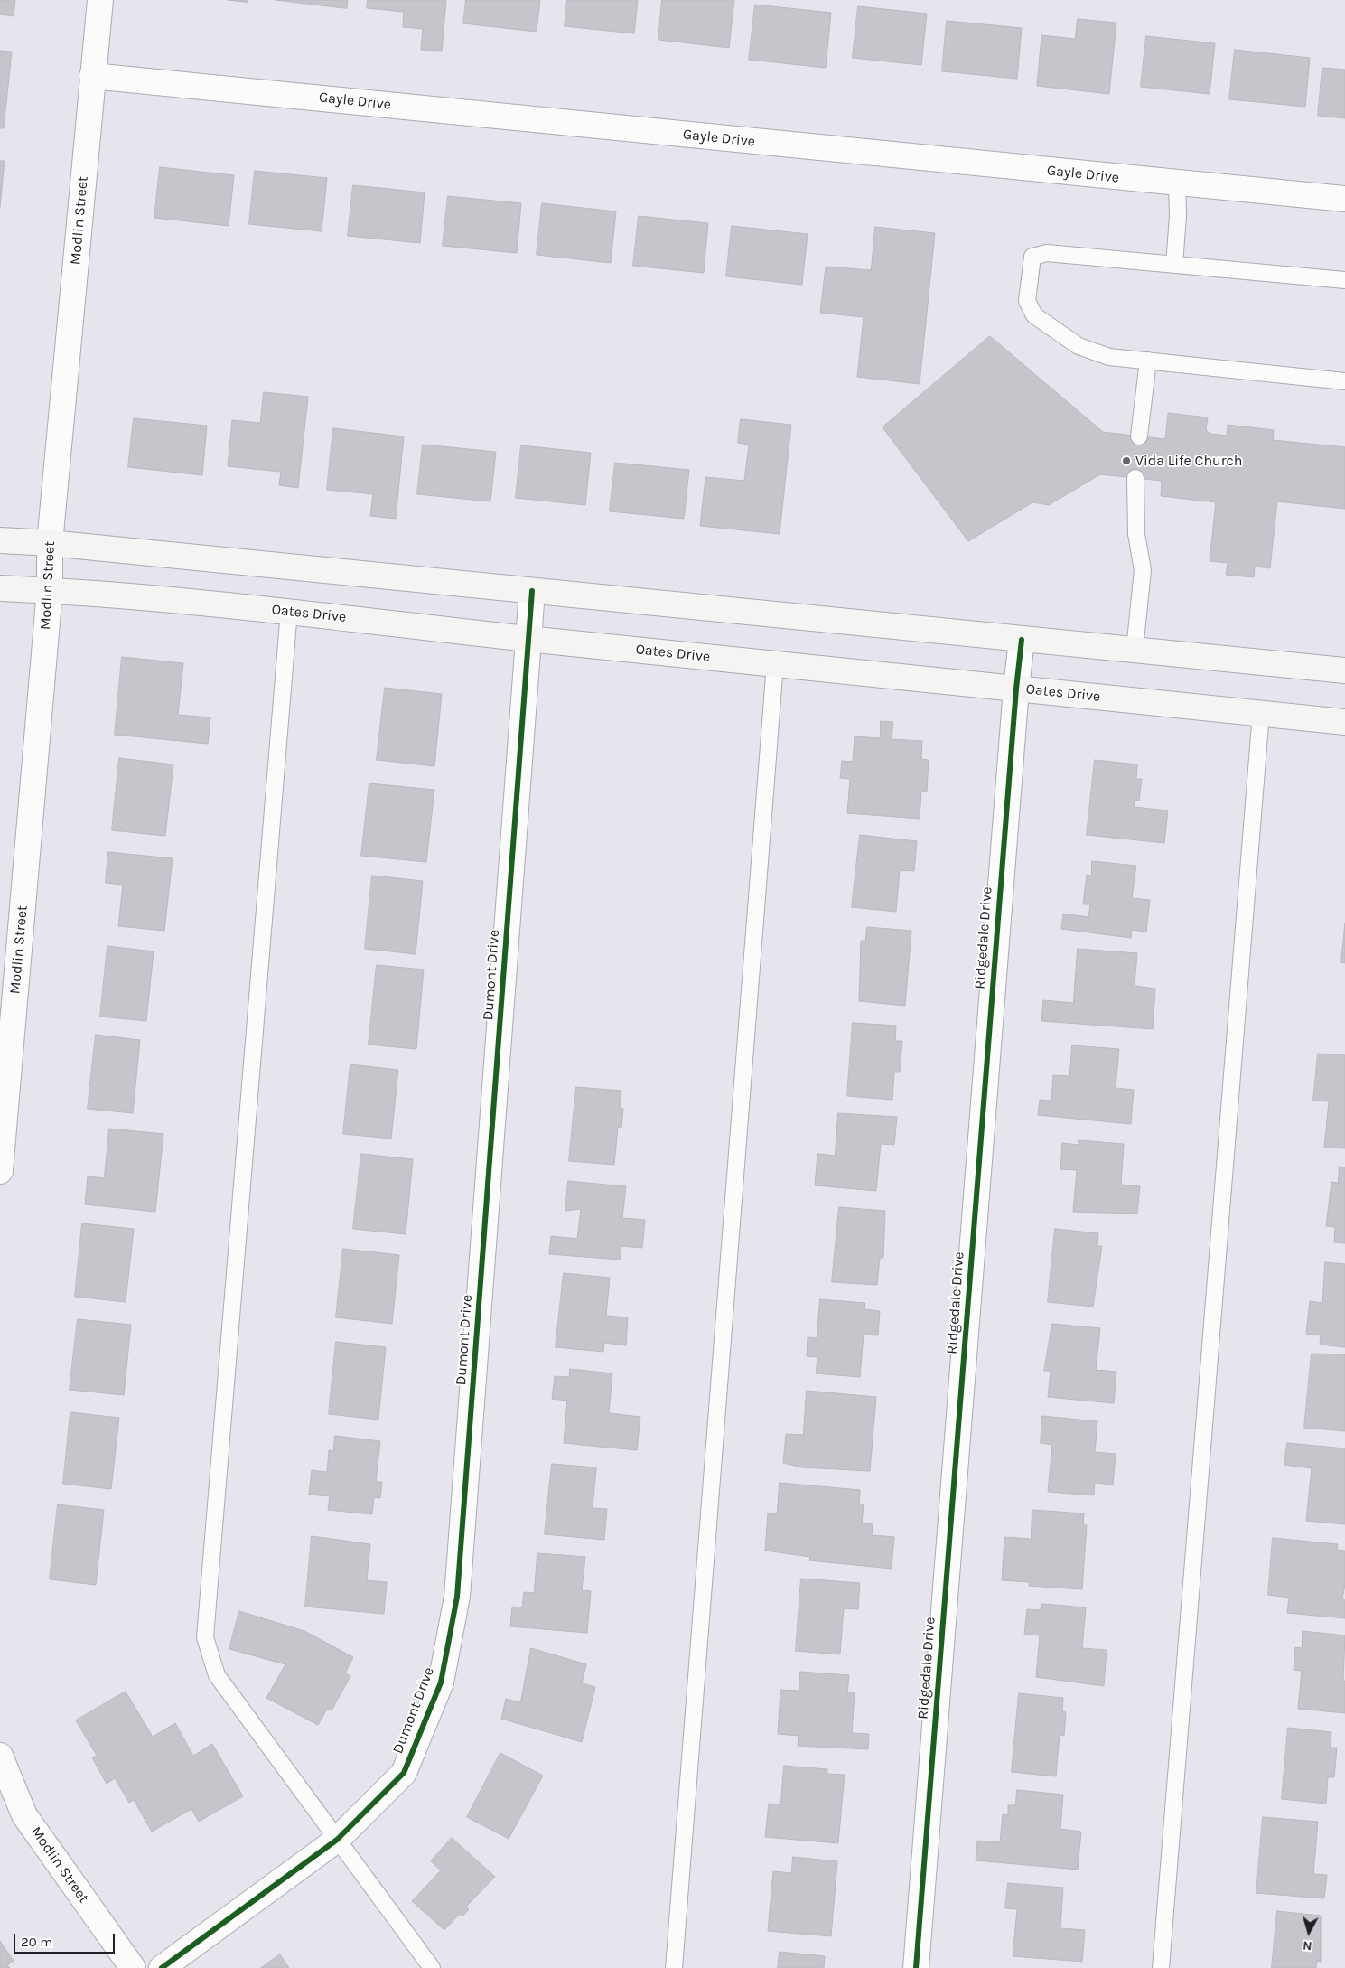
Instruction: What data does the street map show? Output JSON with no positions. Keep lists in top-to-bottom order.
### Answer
{
  "streets": {
    "main road": ["Oates Drive"],
    "street": [
      "Gayle Drive",
      "Modlin Street",
      "Ridgedale Drive",
      "Dumont Drive"
    ]
  },
  "crossings": [
    ["Gayle Drive", "Modlin Street"],
    ["Modlin Street", "Oates Drive"],
    ["Oates Drive", "Ridgedale Drive"],
    ["Oates Drive", "Dumont Drive"]
  ],
  "places": ["Vida Life Church"],
  "scale_bar": "20 m",
  "north": "bottom"
}
